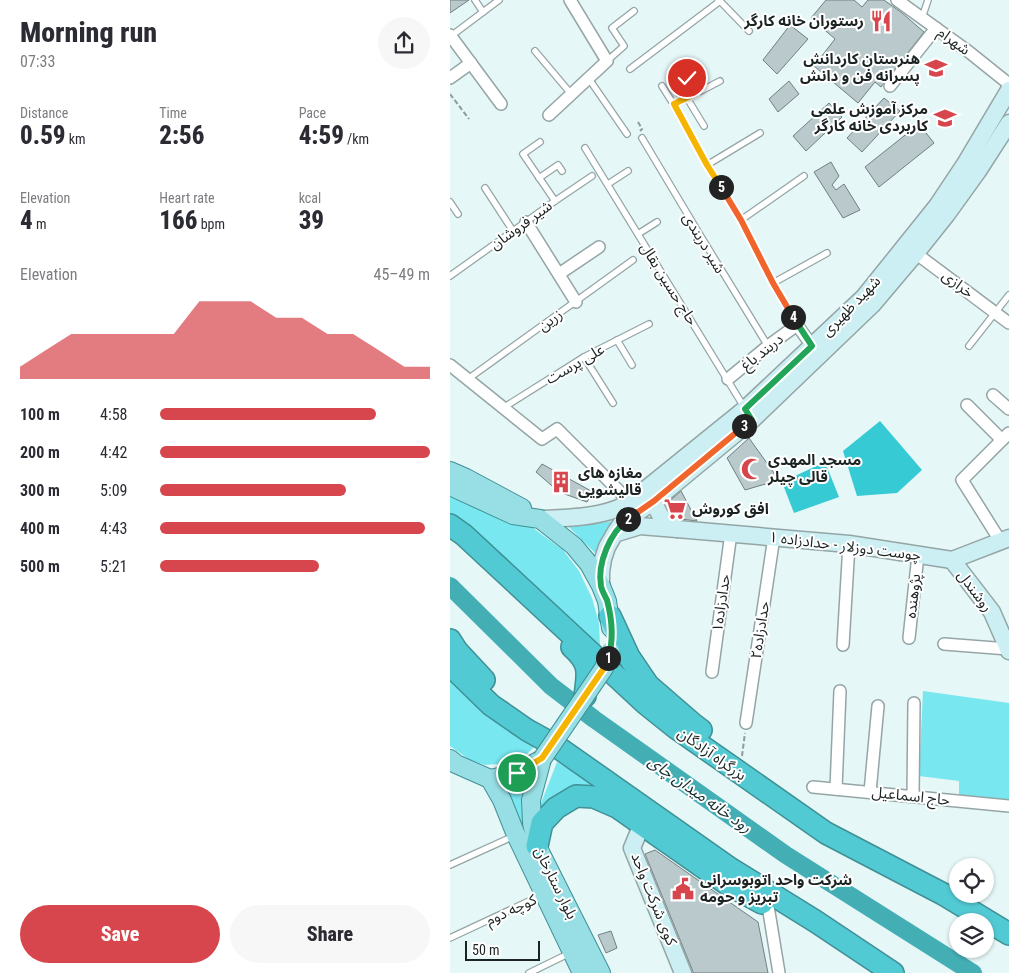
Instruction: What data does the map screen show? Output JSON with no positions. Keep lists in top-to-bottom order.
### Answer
{
  "streets": {
    "highway": ["بزرگراه آزادگان"],
    "main road": [
      "شهید ظهیری",
      "چوست دوزلار - حدادزاده ۱",
      "روشندل",
      "بلوار ستارخان",
      "کوی شرکت واحد"
    ],
    "street": [
      "شهرام",
      "خرازی",
      "دربند باغ",
      "پژوهنده",
      "حدادزاده۱",
      "حدادزاده۲",
      "حاج اسماعیل"
    ],
    "lane": [
      "شیر فروشان",
      "شیر دربندی",
      "حاج حسین بقال",
      "زرین",
      "علی پرست",
      "کوچه دوم"
    ]
  },
  "crossings": [
    ["شیر دربندی", "دربند باغ"],
    ["حاج حسین بقال", "شهید ظهیری"],
    ["حاج حسین بقال", "دربند باغ"],
    ["خرازی", "شهید ظهیری"],
    ["شهید ظهیری", "دربند باغ"],
    ["شهید ظهیری", "چوست دوزلار - حدادزاده ۱"],
    ["چوست دوزلار - حدادزاده ۱", "روشندل"],
    ["چوست دوزلار - حدادزاده ۱", "پژوهنده"],
    ["چوست دوزلار - حدادزاده ۱", "حدادزاده۱"],
    ["چوست دوزلار - حدادزاده ۱", "حدادزاده۲"],
    ["بلوار ستارخان", "کوچه دوم"]
  ],
  "water": ["رود خانه میدان چای"],
  "places": {
    "restaurant": ["رستوران خانه کارگر"],
    "school or university": ["هنرستان کاردانش پسرانه فن و دانش", "مرکز آموزش علمی کاربردی خانه کارگر"],
    "mosque": ["مسجد المهدی قالی چیلر"],
    "building": ["مغازه های قالیشویی"],
    "supermarket": ["افق کوروش"],
    "public building": ["شرکت واحد اتوبوسرانی تبریز و حومه"]
  },
  "scale_bar": "50 m",
  "page": {
    "heading": ["Morning run", "07:33"],
    "stats": [
      ["Distance", "0.59 km"],
      ["Time", "2:56"],
      ["Pace", "4:59 /km"],
      ["Elevation", "4 m"],
      ["Heart rate", "166 bpm"],
      ["kcal", "39"]
    ],
    "pins": [
      "5",
      "4",
      "3",
      "2",
      "1"
    ],
    "chart": ["Elevation", "45–49 m"],
    "list": [
      {
        "name": "100 m",
        "note": "4:58"
      },
      {
        "name": "200 m",
        "note": "4:42"
      },
      {
        "name": "300 m",
        "note": "5:09"
      },
      {
        "name": "400 m",
        "note": "4:43"
      },
      {
        "name": "500 m",
        "note": "5:21"
      }
    ],
    "buttons": ["Save", "Share"],
    "scale": "50 m"
  }
}
